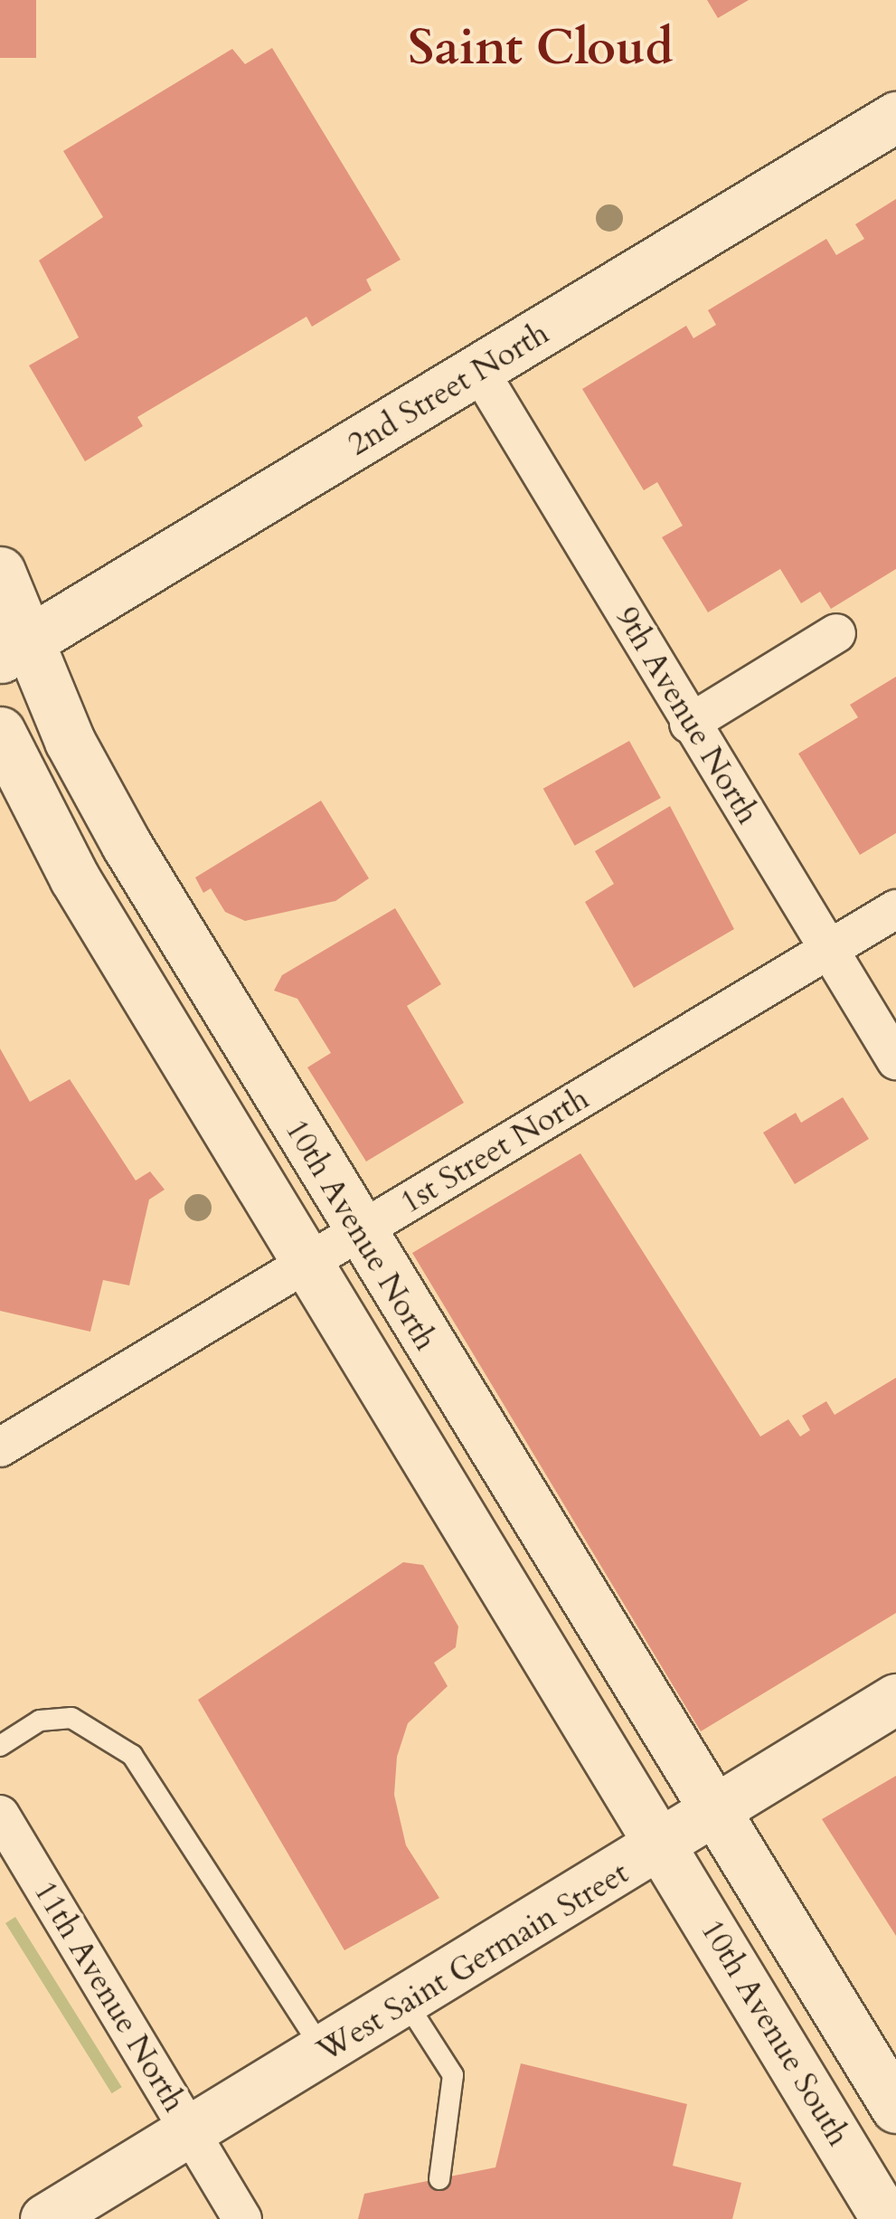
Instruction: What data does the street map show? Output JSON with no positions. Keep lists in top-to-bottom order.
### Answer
{
  "streets": {
    "main road": [
      "2nd Street North",
      "10th Avenue North",
      "West Saint Germain Street",
      "10th Avenue South"
    ],
    "street": ["9th Avenue North", "1st Street North", "11th Avenue North"]
  },
  "crossings": [
    ["2nd Street North", "9th Avenue North"],
    ["2nd Street North", "10th Avenue North"],
    ["9th Avenue North", "1st Street North"],
    ["1st Street North", "10th Avenue North"],
    ["10th Avenue North", "West Saint Germain Street"],
    ["10th Avenue North", "10th Avenue South"],
    ["West Saint Germain Street", "11th Avenue North"],
    ["West Saint Germain Street", "10th Avenue South"]
  ],
  "districts": ["Saint Cloud"]
}
